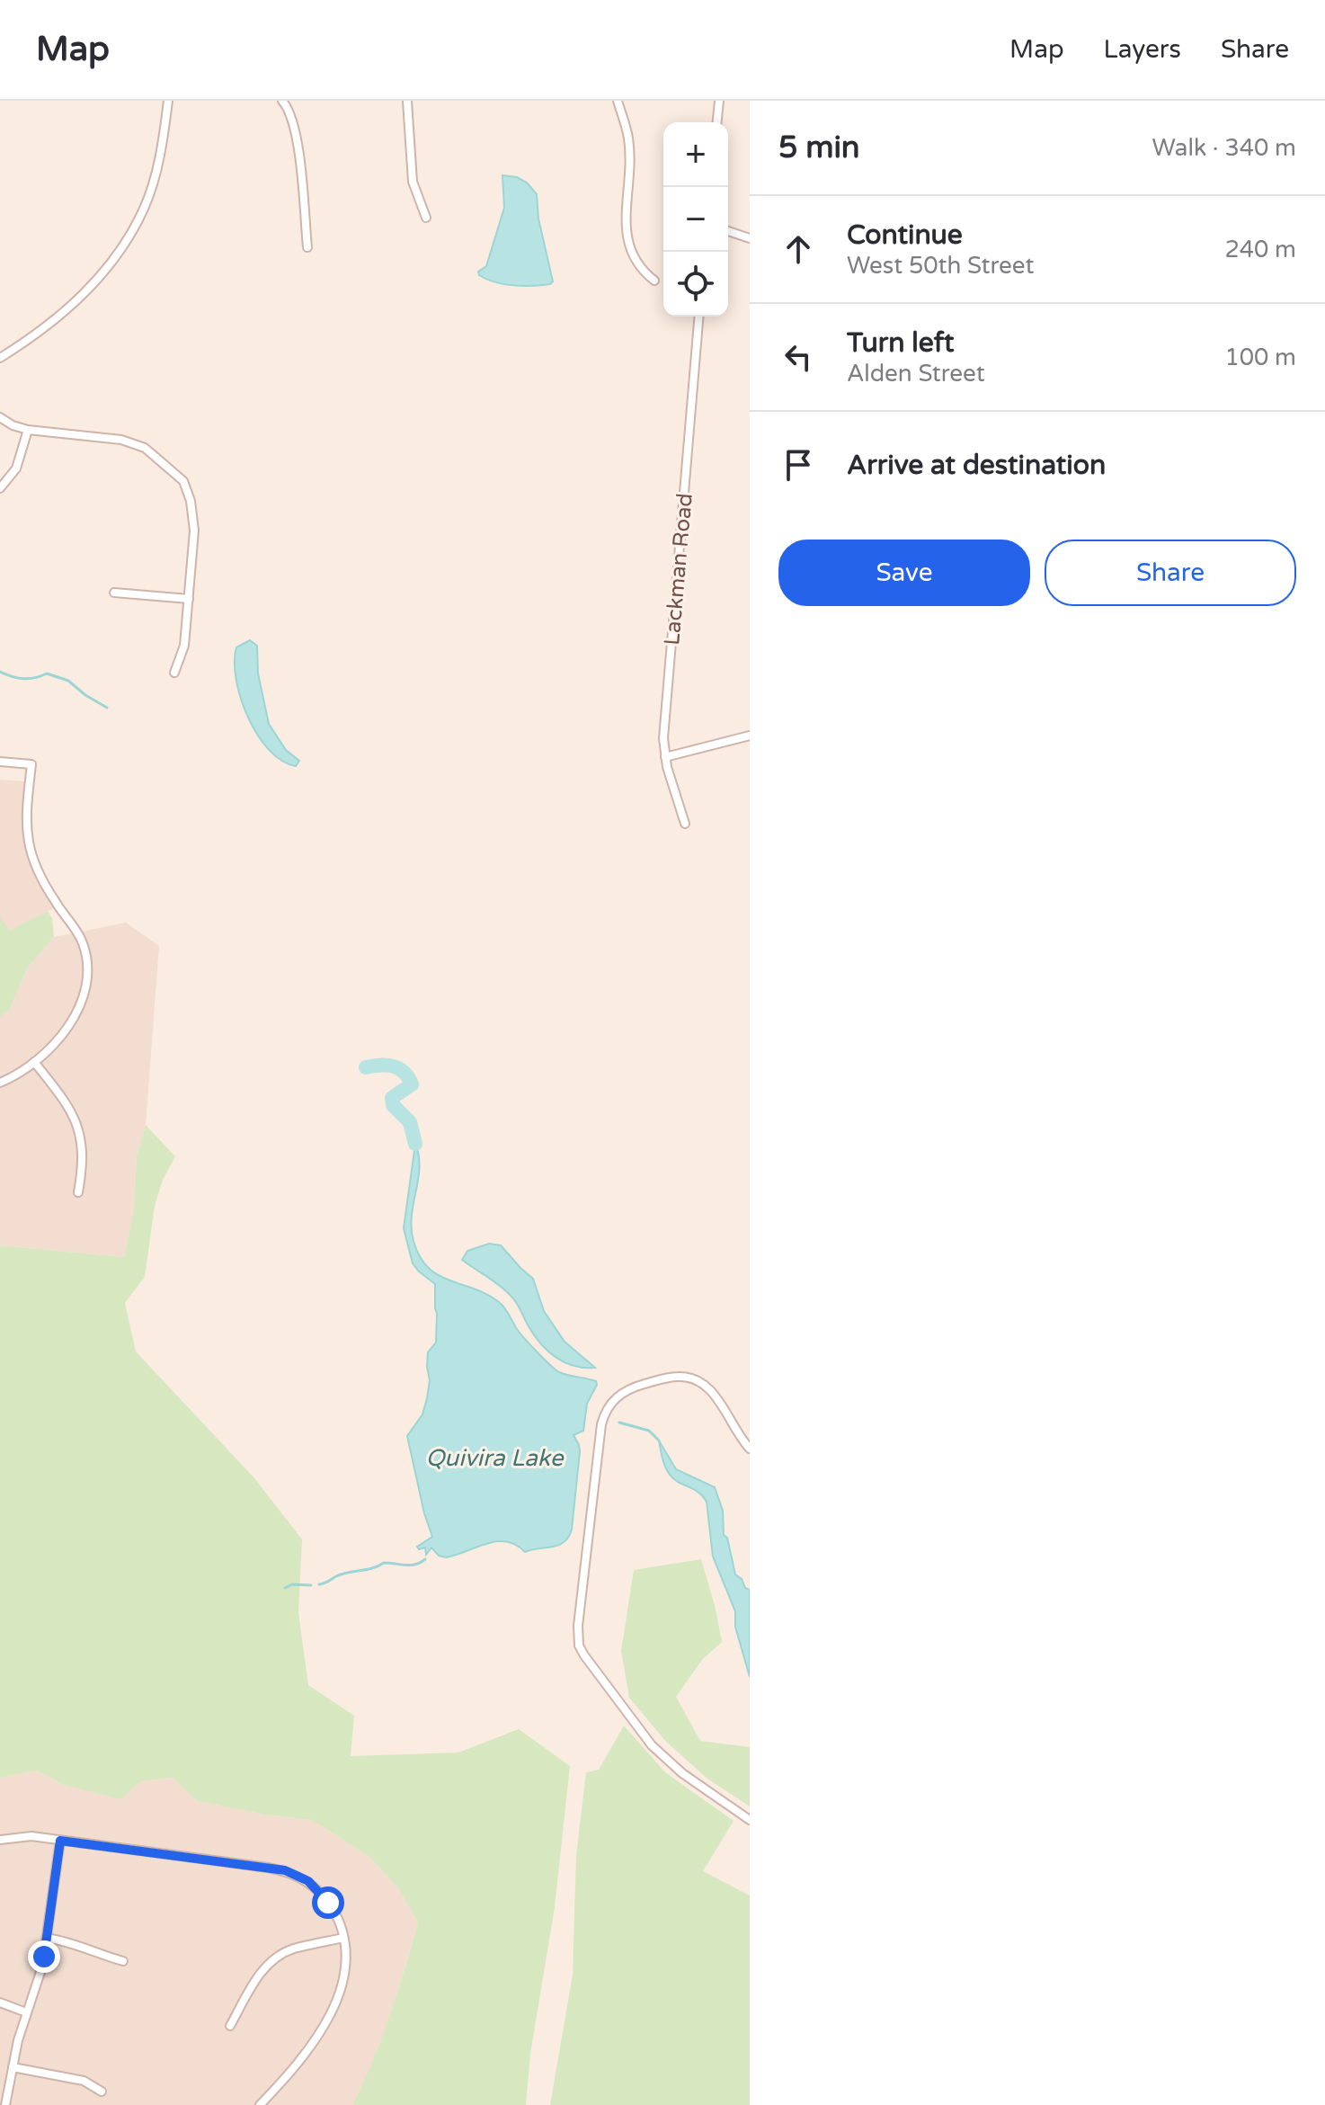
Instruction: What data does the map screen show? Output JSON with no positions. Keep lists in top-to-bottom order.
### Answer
{
  "streets": {
    "street": ["Lackman Road"]
  },
  "water": ["Quivira Lake"],
  "page": {
    "header": "Map",
    "nav": ["Map", "Layers", "Share"],
    "heading": ["5 min", "Walk · 340 m"],
    "map_buttons": ["+", "−"],
    "list": [
      ["Continue", "West 50th Street", "240 m"],
      ["Turn left", "Alden Street", "100 m"],
      "Arrive at destination"
    ],
    "buttons": ["Save", "Share"]
  }
}
